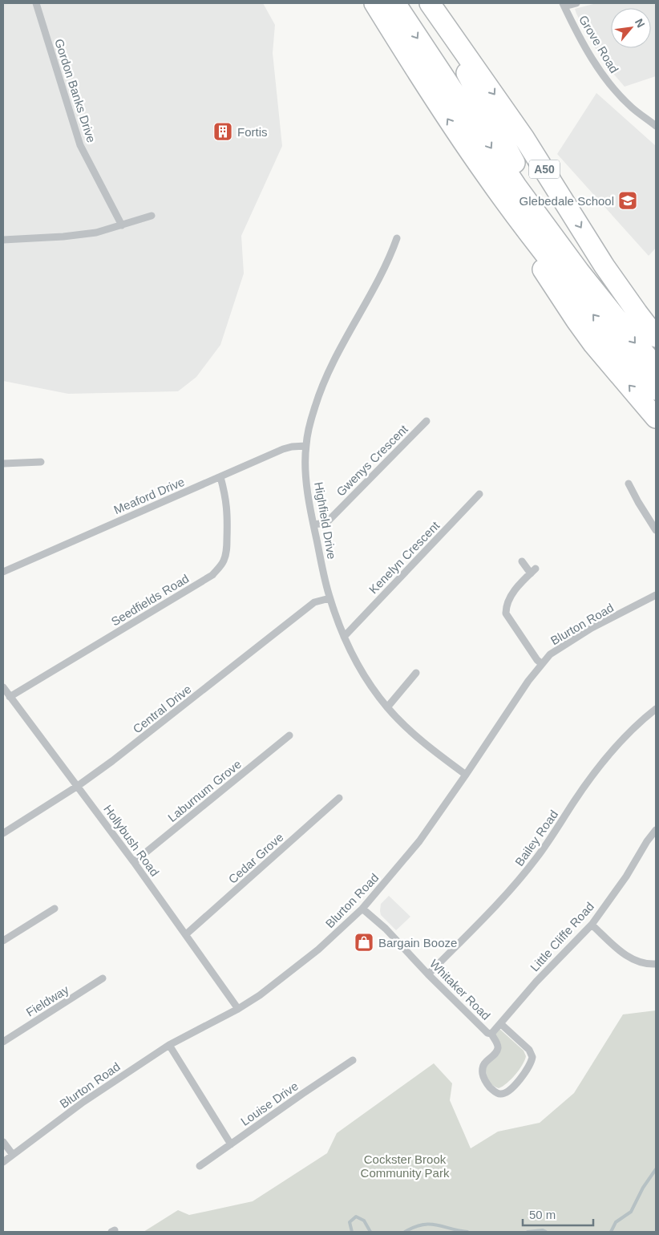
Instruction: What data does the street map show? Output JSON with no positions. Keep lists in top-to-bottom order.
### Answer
{
  "streets": {
    "highway": ["A50"],
    "street": [
      "Grove Road",
      "Gordon Banks Drive",
      "Gwenys Crescent",
      "Meaford Drive",
      "Highfield Drive",
      "Kenelyn Crescent",
      "Seedfields Road",
      "Blurton Road",
      "Central Drive",
      "Laburnum Grove",
      "Bailey Road",
      "Hollybush Road",
      "Cedar Grove",
      "Little Cliffe Road",
      "Whitaker Road",
      "Fieldway",
      "Louise Drive"
    ]
  },
  "crossings": [
    ["Gwenys Crescent", "Highfield Drive"],
    ["Meaford Drive", "Highfield Drive"],
    ["Meaford Drive", "Seedfields Road"],
    ["Highfield Drive", "Kenelyn Crescent"],
    ["Highfield Drive", "Blurton Road"],
    ["Highfield Drive", "Central Drive"],
    ["Seedfields Road", "Hollybush Road"],
    ["Blurton Road", "Hollybush Road"],
    ["Blurton Road", "Whitaker Road"],
    ["Central Drive", "Hollybush Road"],
    ["Laburnum Grove", "Hollybush Road"],
    ["Bailey Road", "Whitaker Road"],
    ["Hollybush Road", "Cedar Grove"],
    ["Little Cliffe Road", "Whitaker Road"]
  ],
  "parks": ["Cockster Brook Community Park"],
  "places": {
    "building": ["Fortis"],
    "school or university": ["Glebedale School"],
    "shop": ["Bargain Booze"]
  },
  "scale_bar": "50 m",
  "north": "top right"
}
